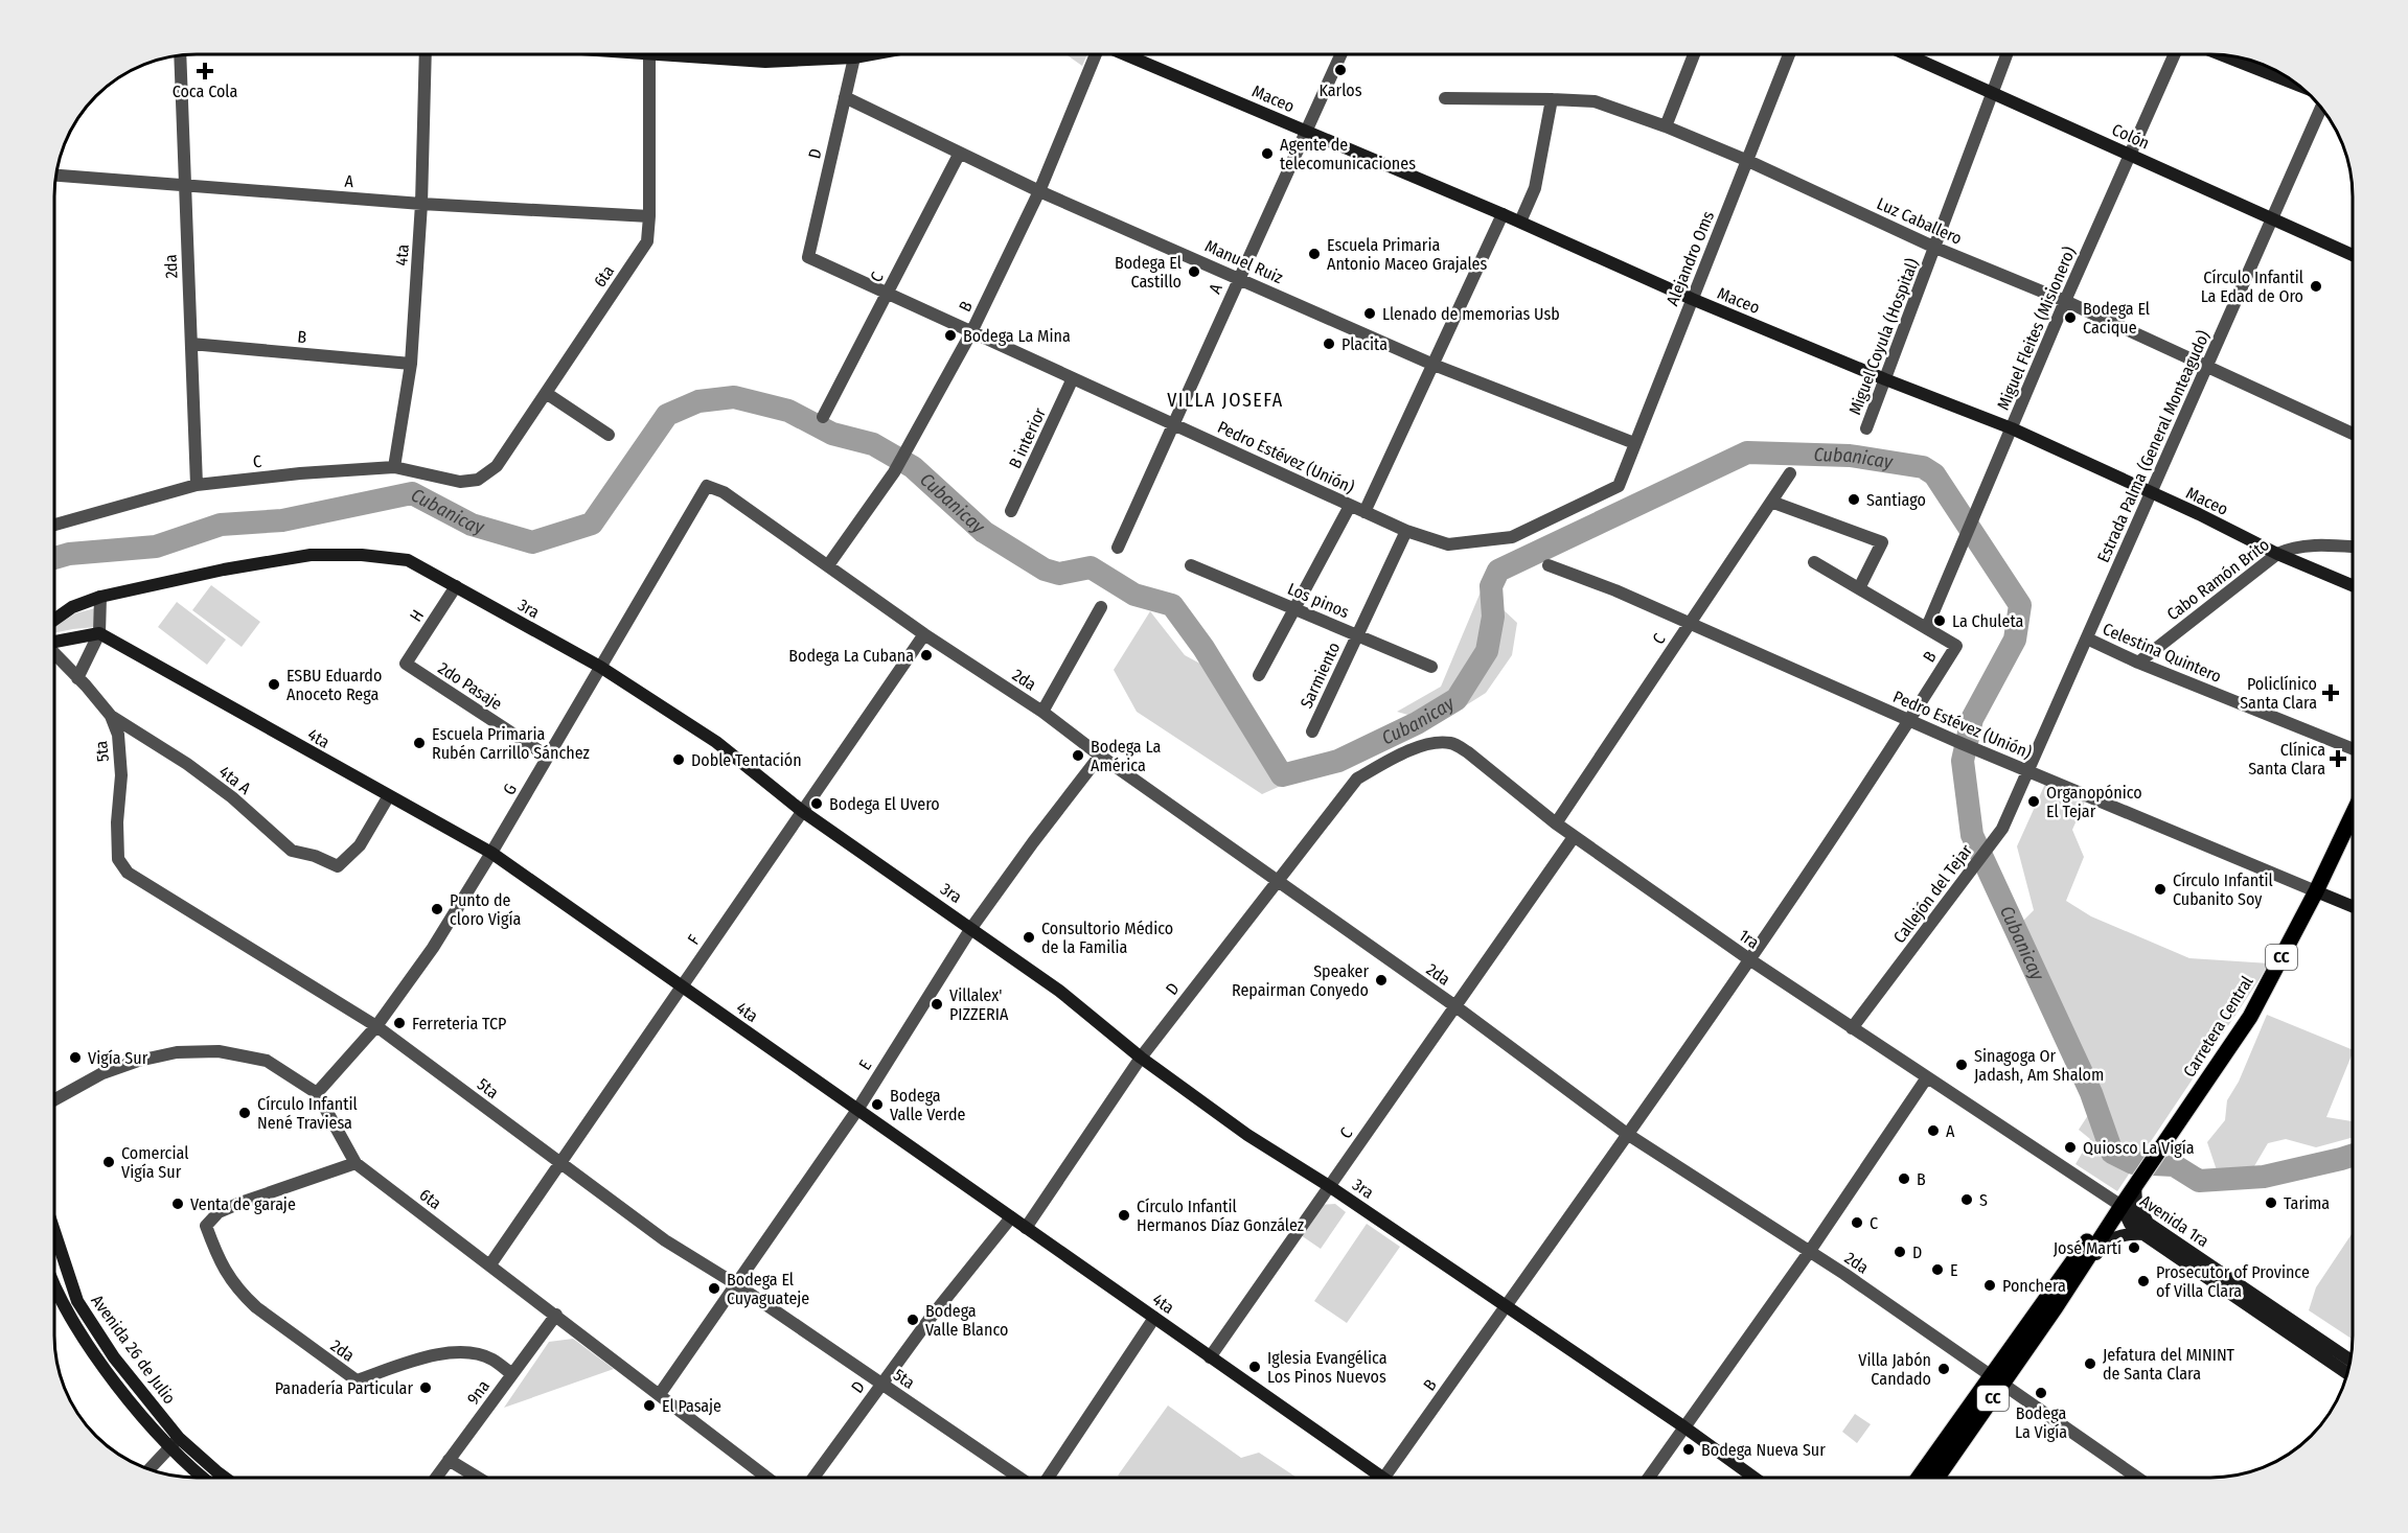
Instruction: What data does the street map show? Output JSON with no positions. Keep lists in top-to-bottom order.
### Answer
{
  "streets": {
    "main road": ["CC", "Carretera Central"],
    "street": [
      "Maceo",
      "Colón",
      "D",
      "A",
      "Luz Caballero",
      "4ta",
      "Alejandro Oms",
      "Manuel Ruiz",
      "2da",
      "6ta",
      "C",
      "B",
      "Miguel Fleites (Misionero)",
      "Miguel Coyula (Hospital)",
      "B interior",
      "Estrada Palma (General Monteagudo)",
      "Pedro Estévez (Unión)",
      "Cabo Ramón Brito",
      "Los pinos",
      "3ra",
      "H",
      "Celestina Quintero",
      "Sarmiento",
      "2do Pasaje",
      "5ta",
      "4ta A",
      "G",
      "Callejón del Tejar",
      "1ra",
      "F",
      "E",
      "Avenida 1ra",
      "Avenida 26 de Julio",
      "9na"
    ]
  },
  "crossings": [
    ["Maceo", "A"],
    ["Maceo", "Alejandro Oms"],
    ["Maceo", "Miguel Fleites (Misionero)"],
    ["Maceo", "Miguel Coyula (Hospital)"],
    ["Maceo", "Estrada Palma (General Monteagudo)"],
    ["Maceo", "Cabo Ramón Brito"],
    ["Colón", "Miguel Fleites (Misionero)"],
    ["Colón", "Miguel Coyula (Hospital)"],
    ["Colón", "Estrada Palma (General Monteagudo)"],
    ["D", "4ta"],
    ["D", "Manuel Ruiz"],
    ["D", "2da"],
    ["D", "Pedro Estévez (Unión)"],
    ["D", "3ra"],
    ["D", "5ta"],
    ["D", "1ra"],
    ["A", "4ta"],
    ["A", "Manuel Ruiz"],
    ["A", "2da"],
    ["A", "6ta"],
    ["A", "Pedro Estévez (Unión)"],
    ["Luz Caballero", "Alejandro Oms"],
    ["Luz Caballero", "Miguel Fleites (Misionero)"],
    ["Luz Caballero", "Miguel Coyula (Hospital)"],
    ["Luz Caballero", "Estrada Palma (General Monteagudo)"],
    ["4ta", "C"],
    ["4ta", "B"],
    ["4ta", "4ta A"],
    ["4ta", "G"],
    ["4ta", "F"],
    ["4ta", "E"],
    ["Alejandro Oms", "Manuel Ruiz"],
    ["Alejandro Oms", "Pedro Estévez (Unión)"],
    ["Manuel Ruiz", "C"],
    ["Manuel Ruiz", "B"],
    ["2da", "6ta"],
    ["2da", "C"],
    ["2da", "B"],
    ["2da", "G"],
    ["2da", "F"],
    ["2da", "Carretera Central"],
    ["2da", "E"],
    ["2da", "9na"],
    ["6ta", "C"],
    ["6ta", "G"],
    ["6ta", "F"],
    ["6ta", "E"],
    ["6ta", "9na"],
    ["C", "Pedro Estévez (Unión)"],
    ["C", "3ra"],
    ["C", "1ra"],
    ["B", "Miguel Fleites (Misionero)"],
    ["B", "Pedro Estévez (Unión)"],
    ["B", "3ra"],
    ["B", "1ra"],
    ["B interior", "Pedro Estévez (Unión)"],
    ["Estrada Palma (General Monteagudo)", "Pedro Estévez (Unión)"],
    ["Estrada Palma (General Monteagudo)", "Celestina Quintero"],
    ["Estrada Palma (General Monteagudo)", "Callejón del Tejar"],
    ["Pedro Estévez (Unión)", "Sarmiento"],
    ["Pedro Estévez (Unión)", "Callejón del Tejar"],
    ["Pedro Estévez (Unión)", "Carretera Central"],
    ["Cabo Ramón Brito", "Celestina Quintero"],
    ["Los pinos", "Sarmiento"],
    ["3ra", "H"],
    ["3ra", "G"],
    ["3ra", "F"],
    ["3ra", "E"],
    ["H", "2do Pasaje"],
    ["2do Pasaje", "G"],
    ["5ta", "4ta A"],
    ["5ta", "G"],
    ["5ta", "F"],
    ["5ta", "E"],
    ["Callejón del Tejar", "1ra"],
    ["1ra", "Carretera Central"],
    ["1ra", "Avenida 1ra"],
    ["Carretera Central", "Avenida 1ra"]
  ],
  "districts": ["VILLA JOSEFA"],
  "water": ["Cubanicay"],
  "places": {
    "other": [
      "Karlos",
      "Agente de telecomunicaciones",
      "Escuela Primaria Antonio Maceo Grajales",
      "Bodega El Castillo",
      "Círculo Infantil La Edad de Oro",
      "Llenado de memorias Usb",
      "Bodega El Cacique",
      "Bodega La Mina",
      "Placita",
      "Santiago",
      "La Chuleta",
      "Bodega La Cubana",
      "ESBU Eduardo Anoceto Rega",
      "Escuela Primaria Rubén Carrillo Sánchez",
      "Bodega La América",
      "Doble Tentación",
      "Organopónico El Tejar",
      "Bodega El Uvero",
      "Círculo Infantil Cubanito Soy",
      "Punto de cloro Vigía",
      "Consultorio Médico de la Familia",
      "Speaker Repairman Conyedo",
      "Villalex' PIZZERIA",
      "Ferreteria TCP",
      "Vigía Sur",
      "Sinagoga Or Jadash, Am Shalom",
      "Bodega Valle Verde",
      "Círculo Infantil Nené Traviesa",
      "A",
      "Quiosco La Vigía",
      "Comercial Vigía Sur",
      "B",
      "S",
      "Tarima",
      "Venta de garaje",
      "Círculo Infantil Hermanos Díaz González",
      "C",
      "José Martí",
      "D",
      "E",
      "Prosecutor of Province of Villa Clara",
      "Ponchera",
      "Bodega El Cuyaguateje",
      "Bodega Valle Blanco",
      "Jefatura del MININT de Santa Clara",
      "Iglesia Evangélica Los Pinos Nuevos",
      "Villa Jabón Candado",
      "Panadería Particular",
      "Bodega La Vigía",
      "El Pasaje",
      "Bodega Nueva Sur"
    ],
    "health": ["Coca Cola", "Policlínico Santa Clara", "Clínica Santa Clara"]
  }
}
